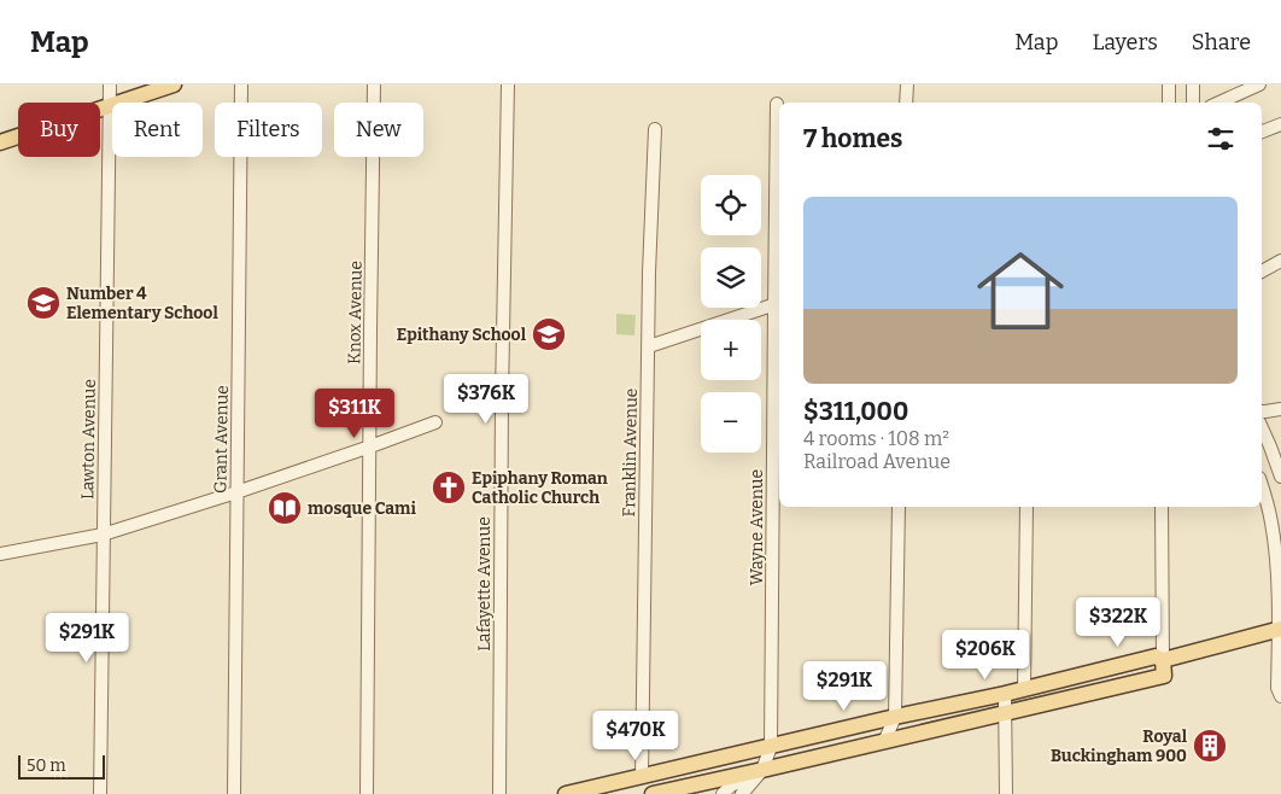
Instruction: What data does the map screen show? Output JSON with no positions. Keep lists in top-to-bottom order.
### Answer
{
  "streets": {
    "street": [
      "Knox Avenue",
      "Lawton Avenue",
      "Grant Avenue",
      "Franklin Avenue",
      "Wayne Avenue",
      "Lafayette Avenue"
    ]
  },
  "places": {
    "school or university": ["Number 4 Elementary School", "Epithany School"],
    "church": ["Epiphany Roman Catholic Church"],
    "library": ["mosque Cami"],
    "building": ["Royal Buckingham 900"]
  },
  "scale_bar": "50 m",
  "page": {
    "header": "Map",
    "nav": ["Map", "Layers", "Share"],
    "chip": [
      "Buy",
      "Rent",
      "Filters",
      "New"
    ],
    "heading": "7 homes",
    "map_buttons": ["+", "−"],
    "list": [
      {
        "name": "$311,000",
        "note": "4 rooms · 108 m² · Railroad Avenue"
      }
    ],
    "price": [
      "$376K",
      "$311K",
      "$322K",
      "$291K",
      "$206K",
      "$291K",
      "$470K"
    ],
    "scale": "50 m"
  }
}
